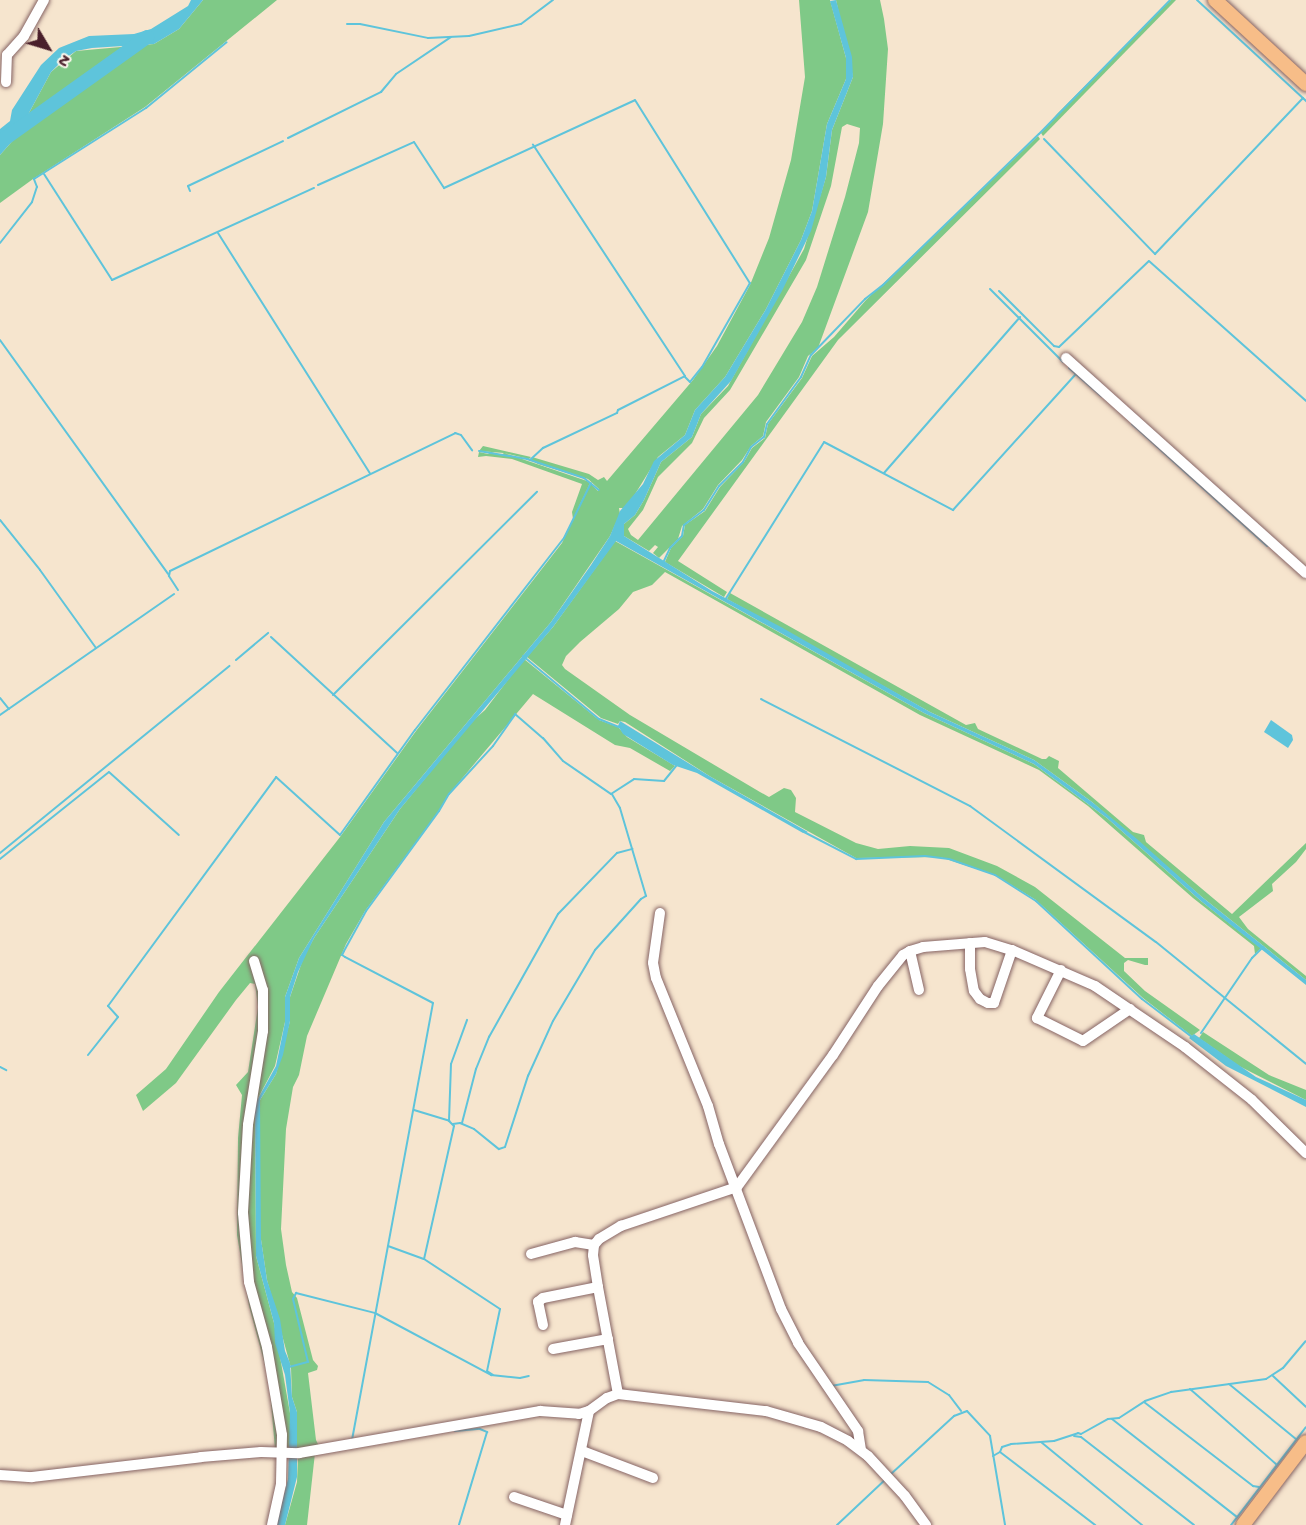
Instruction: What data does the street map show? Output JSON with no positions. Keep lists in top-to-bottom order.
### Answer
{
  "north": "bottom right"
}
